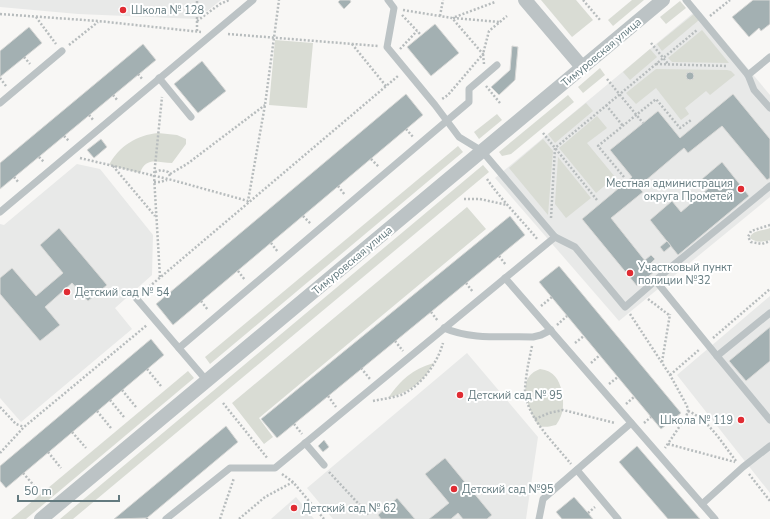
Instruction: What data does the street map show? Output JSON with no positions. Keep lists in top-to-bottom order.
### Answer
{
  "streets": {
    "street": ["Тимуровская улица"]
  },
  "places": [
    "Школа № 128",
    "Местная администрация округа Прометей",
    "Участковый пункт полиции №32",
    "Детский сад № 54",
    "Детский сад № 95",
    "Школа № 119",
    "Детский сад №95",
    "Детский сад № 62"
  ],
  "scale_bar": "50 m"
}
